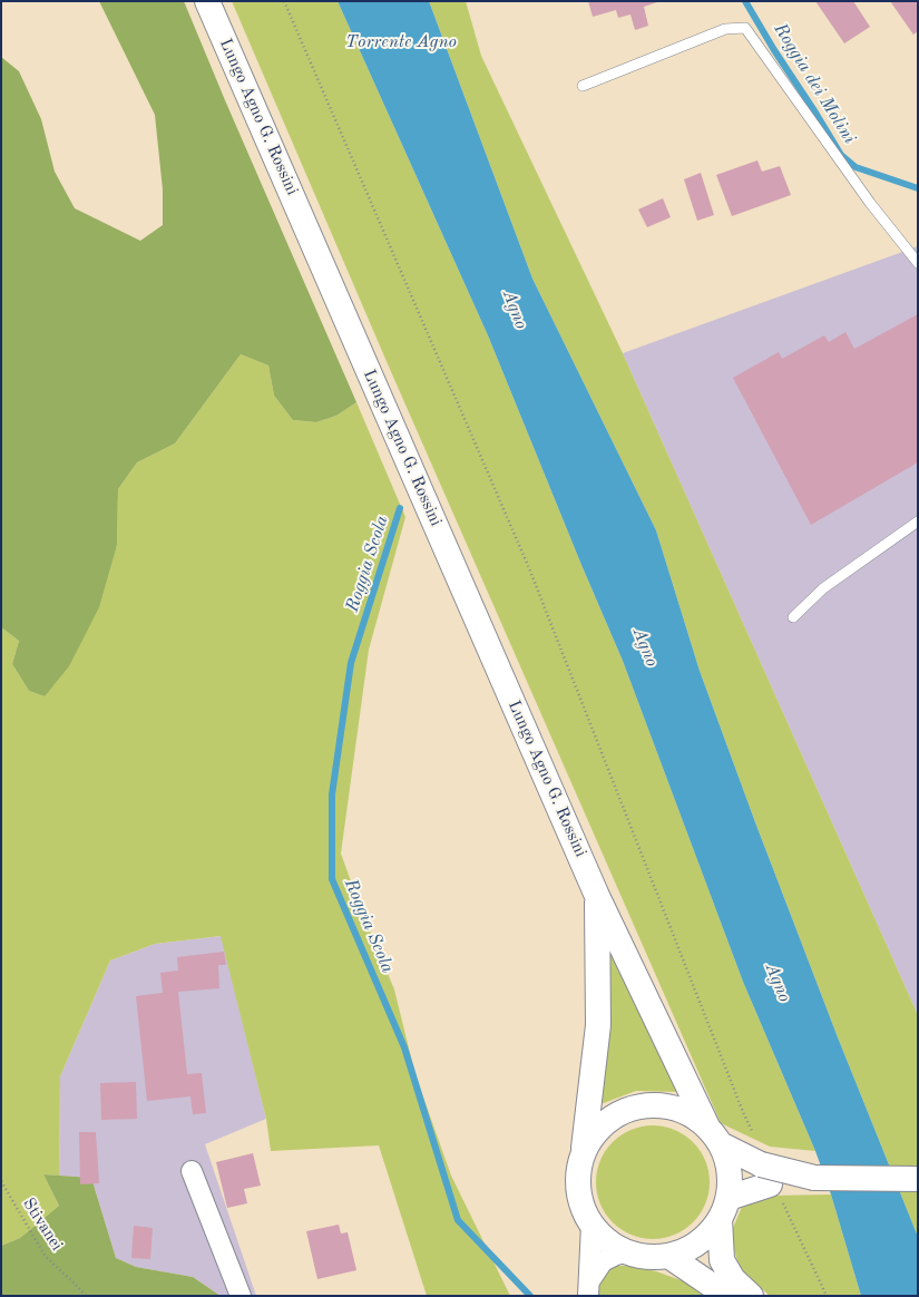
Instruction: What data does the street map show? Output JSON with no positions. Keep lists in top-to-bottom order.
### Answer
{
  "streets": {
    "main road": ["Lungo Agno G. Rossini"],
    "path": ["Stivanei"]
  },
  "water": [
    "Torrente Agno",
    "Roggia dei Molini",
    "Agno",
    "Roggia Scola"
  ]
}
